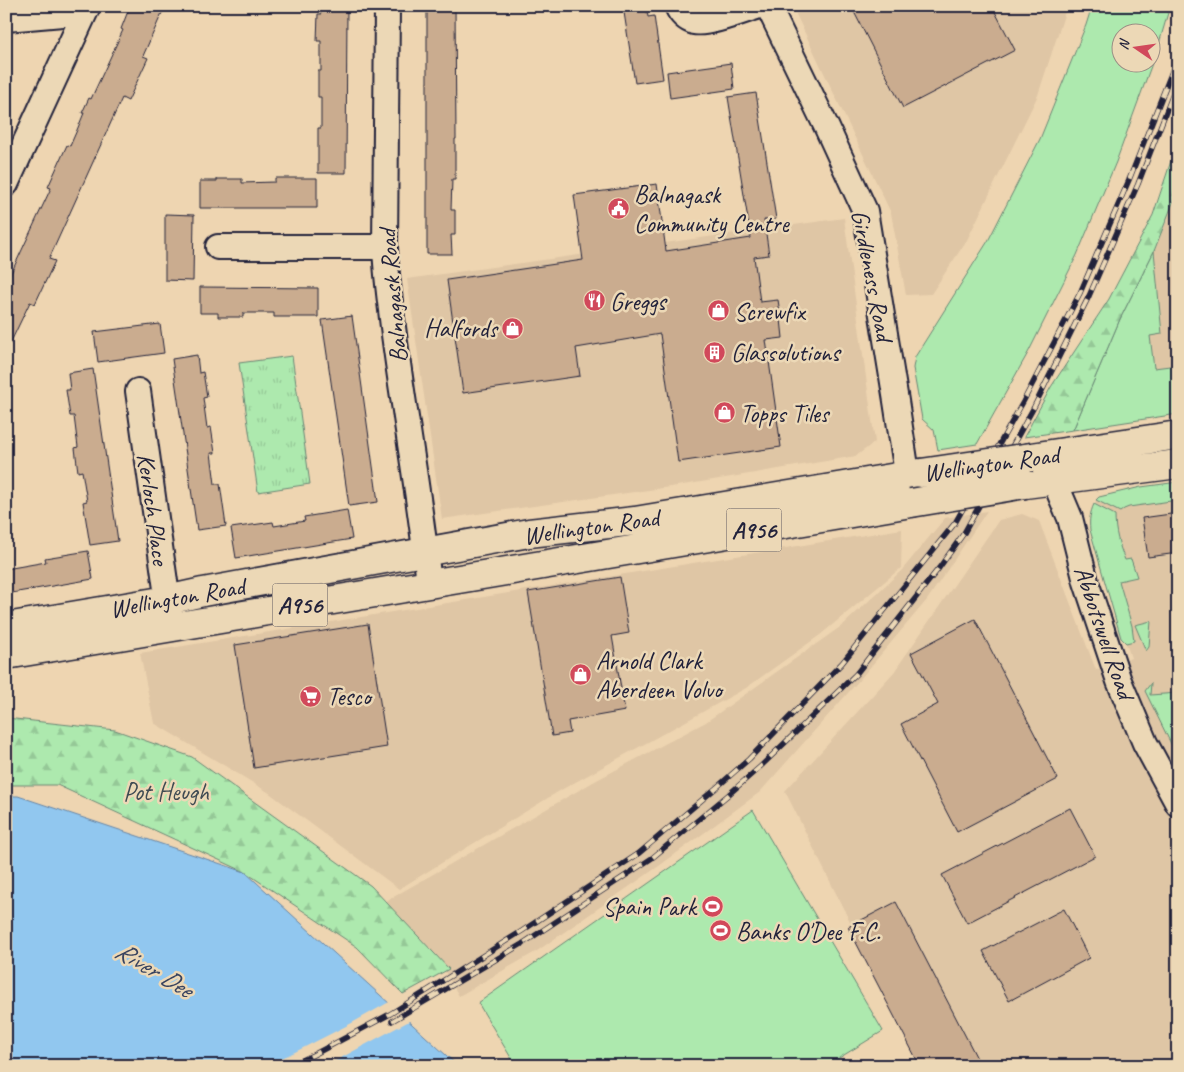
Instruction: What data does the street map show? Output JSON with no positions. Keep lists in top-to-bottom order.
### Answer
{
  "streets": {
    "main road": ["Wellington Road", "A956"],
    "street": [
      "Girdleness Road",
      "Balnagask Road",
      "Kerloch Place",
      "Abbotswell Road"
    ]
  },
  "crossings": [
    ["Girdleness Road", "Wellington Road"],
    ["Balnagask Road", "Wellington Road"],
    ["Wellington Road", "Kerloch Place"],
    ["Wellington Road", "Abbotswell Road"]
  ],
  "water": ["River Dee"],
  "parks": ["Pot Heugh"],
  "places": {
    "public building": ["Balnagask Community Centre"],
    "restaurant": ["Greggs"],
    "shop": [
      "Screwfix",
      "Halfords",
      "Topps Tiles",
      "Arnold Clark Aberdeen Volvo"
    ],
    "building": ["Glassolutions"],
    "supermarket": ["Tesco"],
    "sports": ["Spain Park", "Banks O'Dee F.C."]
  },
  "north": "left"
}
